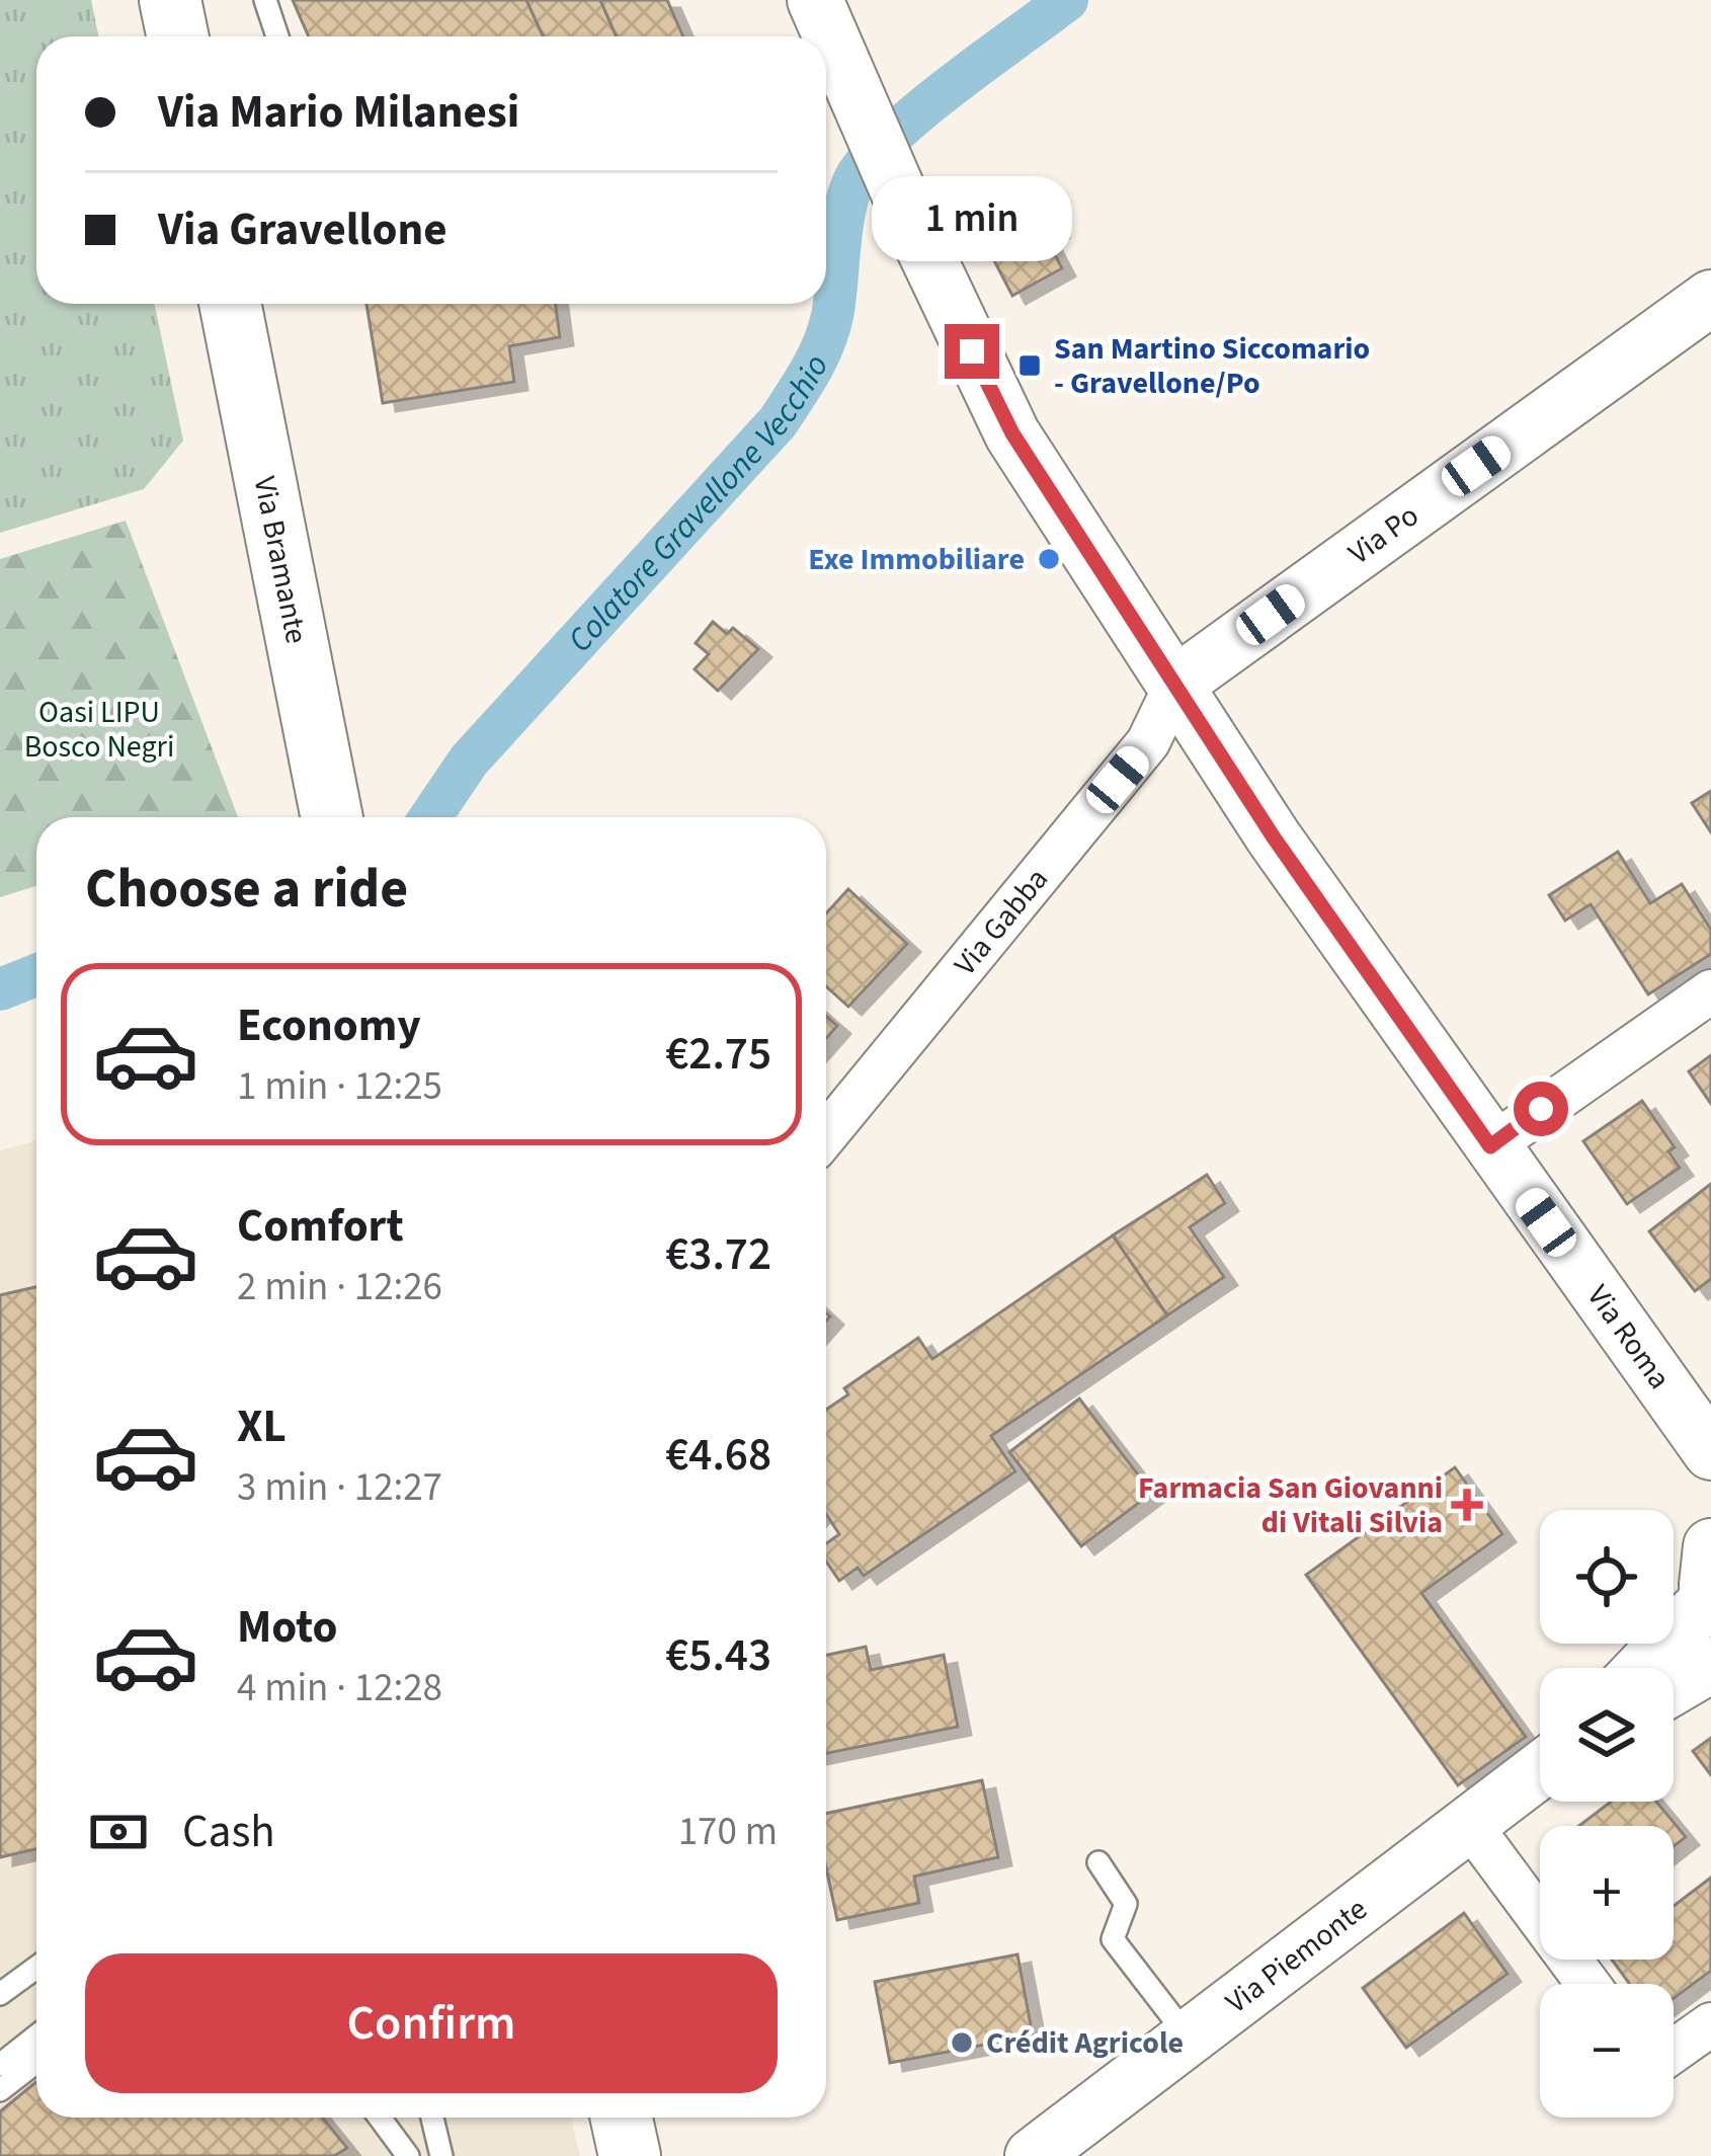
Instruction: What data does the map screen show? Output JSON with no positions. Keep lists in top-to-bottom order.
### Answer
{
  "streets": {
    "main road": ["Via Bramante"],
    "street": [
      "Via Po",
      "Via Gabba",
      "Via Roma",
      "Via Piemonte"
    ]
  },
  "crossings": [
    ["Via Po", "Via Gabba"],
    ["Via Po", "Via Roma"],
    ["Via Gabba", "Via Roma"]
  ],
  "water": ["Colatore Gravellone Vecchio"],
  "parks": ["Oasi LIPU Bosco Negri"],
  "places": {
    "transit": ["San Martino Siccomario - Gravellone/Po"],
    "other": ["Exe Immobiliare", "Crédit Agricole"],
    "health": ["Farmacia San Giovanni di Vitali Silvia"]
  },
  "page": {
    "banner": ["Via Mario Milanesi", "Via Gravellone"],
    "bubble": "1 min",
    "heading": "Choose a ride",
    "list": [
      {
        "name": "Economy",
        "note": "1 min · 12:25",
        "value": "€2.75"
      },
      {
        "name": "Comfort",
        "note": "2 min · 12:26",
        "value": "€3.72"
      },
      {
        "name": "XL",
        "note": "3 min · 12:27",
        "value": "€4.68"
      },
      {
        "name": "Moto",
        "note": "4 min · 12:28",
        "value": "€5.43"
      }
    ],
    "map_buttons": ["+", "−"],
    "pay": ["Cash", "170 m"],
    "buttons": "Confirm"
  }
}
